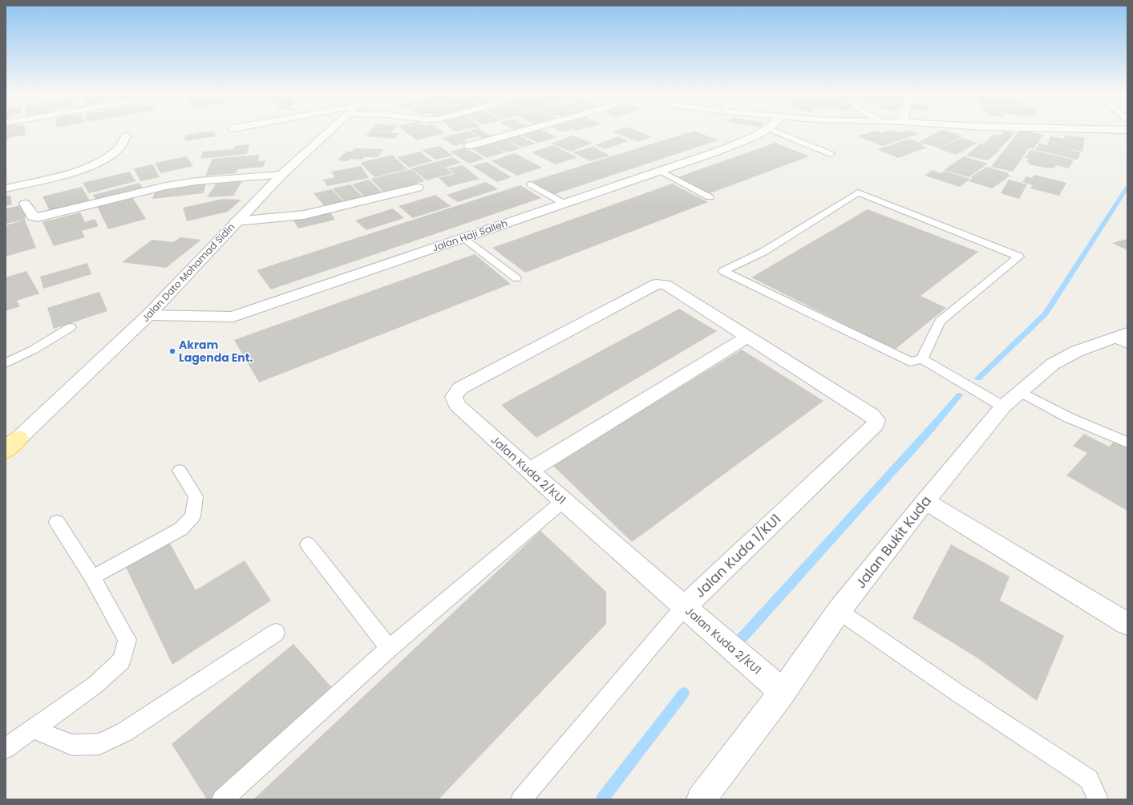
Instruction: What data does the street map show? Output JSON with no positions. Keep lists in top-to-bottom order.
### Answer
{
  "streets": {
    "street": [
      "Jalan Haji Salleh",
      "Jalan Dato Mohamad Sidin",
      "Jalan Kuda 2/KU1",
      "Jalan Bukit Kuda",
      "Jalan Kuda 1/KU1"
    ]
  },
  "crossings": [
    ["Jalan Haji Salleh", "Jalan Dato Mohamad Sidin"],
    ["Jalan Kuda 2/KU1", "Jalan Bukit Kuda"],
    ["Jalan Kuda 2/KU1", "Jalan Kuda 1/KU1"]
  ],
  "places": ["Akram Lagenda Ent."]
}
